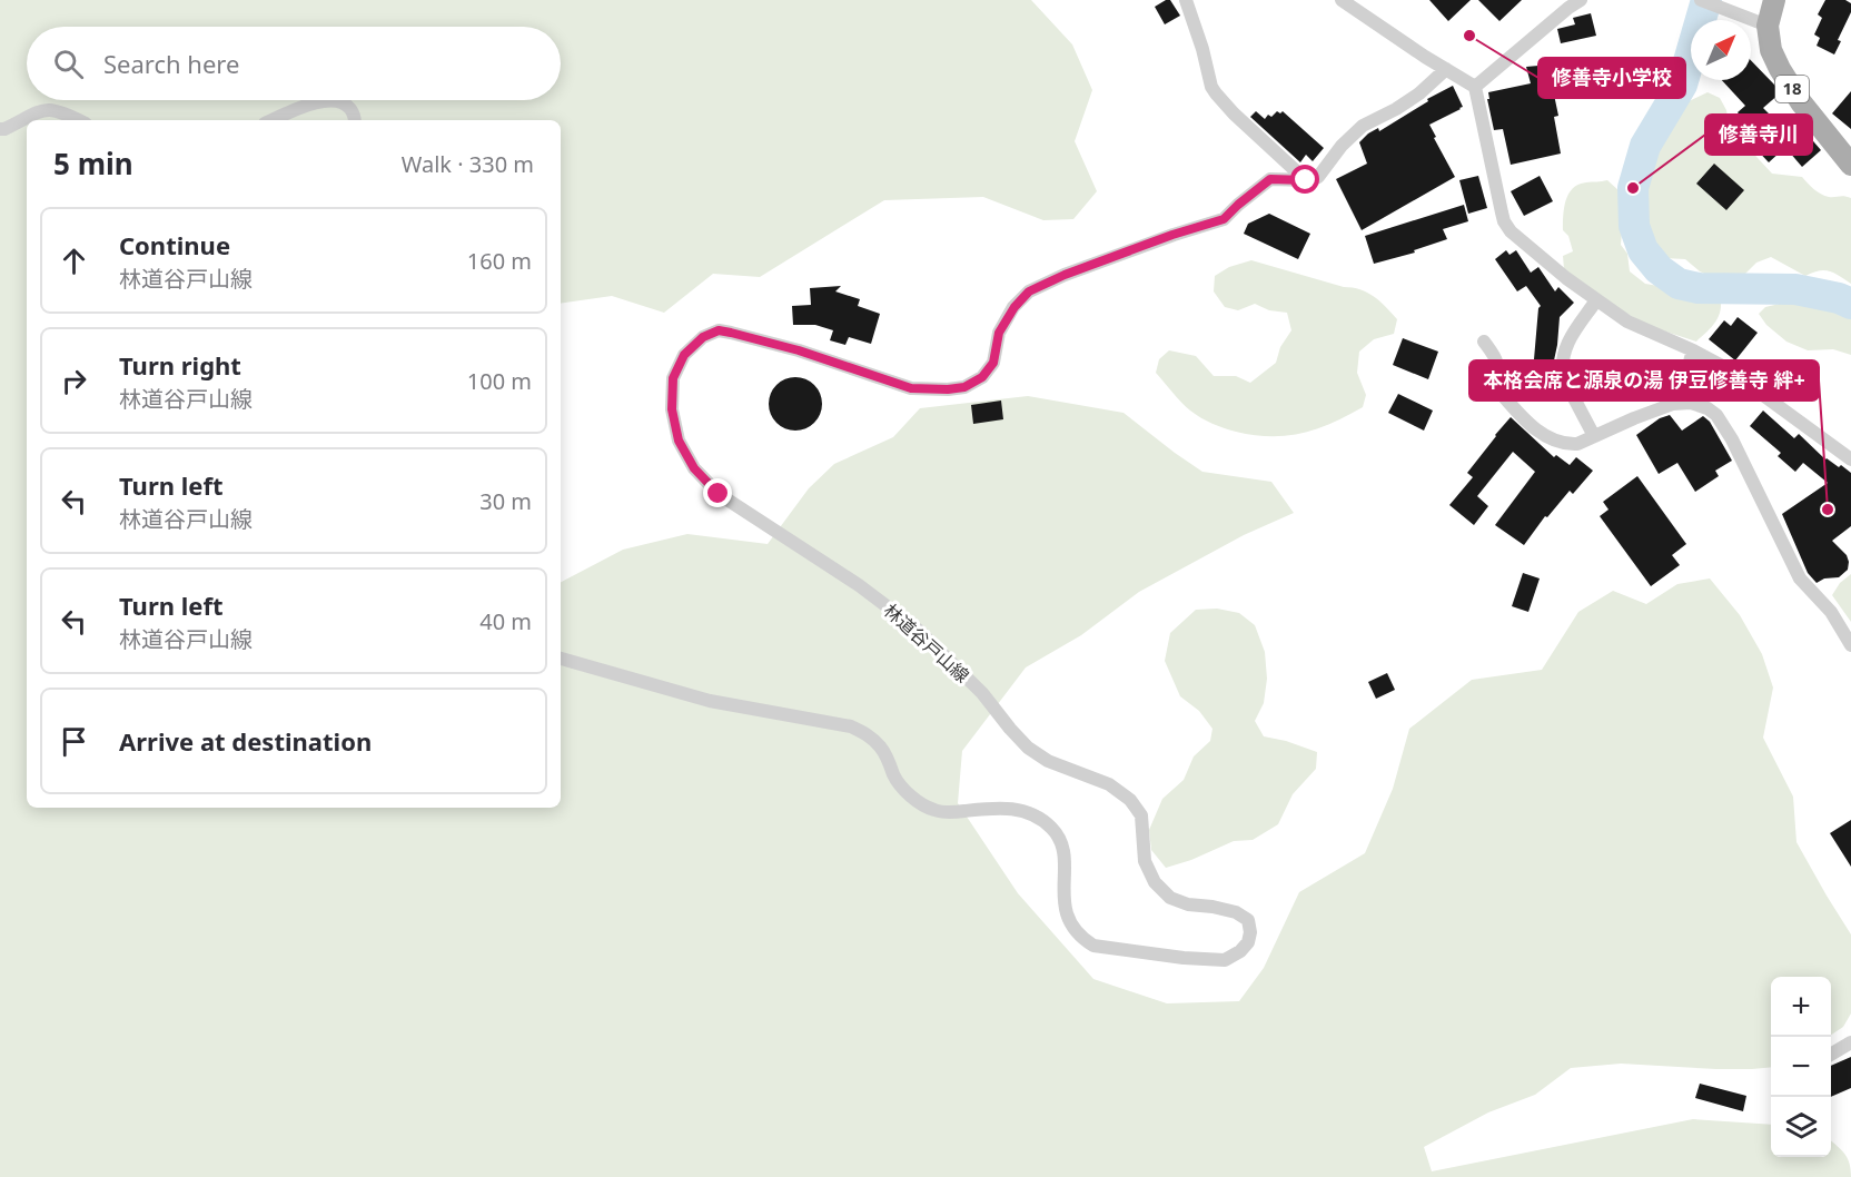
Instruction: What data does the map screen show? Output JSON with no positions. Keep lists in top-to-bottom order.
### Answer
{
  "streets": {
    "main road": ["18"],
    "street": ["林道谷戸山線"]
  },
  "places": ["修善寺小学校", "修善寺川", "本格会席と源泉の湯 伊豆修善寺 絆+"],
  "north": "top right",
  "page": {
    "search": "Search here",
    "heading": ["5 min", "Walk · 330 m"],
    "list": [
      ["Continue", "林道谷戸山線", "160 m"],
      ["Turn right", "林道谷戸山線", "100 m"],
      ["Turn left", "林道谷戸山線", "30 m"],
      ["Turn left", "林道谷戸山線", "40 m"],
      "Arrive at destination"
    ],
    "map_buttons": ["+", "−"]
  }
}
